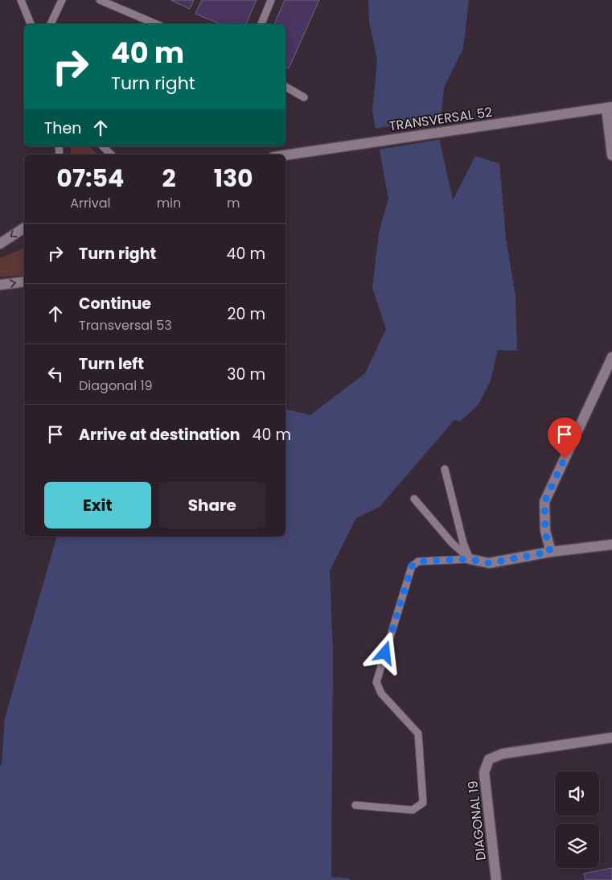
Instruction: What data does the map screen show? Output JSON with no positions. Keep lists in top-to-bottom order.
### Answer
{
  "streets": {
    "street": ["TRANSVERSAL 52", "DIAGONAL 19"]
  },
  "page": {
    "turn": ["40 m", "Turn right"],
    "then": "Then",
    "eta": [
      "07:54",
      "Arrival",
      "2",
      "min",
      "130",
      "m"
    ],
    "list": [
      {
        "name": "Turn right",
        "value": "40 m"
      },
      {
        "name": "Continue",
        "note": "Transversal 53",
        "value": "20 m"
      },
      {
        "name": "Turn left",
        "note": "Diagonal 19",
        "value": "30 m"
      },
      {
        "name": "Arrive at destination",
        "value": "40 m"
      }
    ],
    "buttons": ["Exit", "Share"]
  }
}
